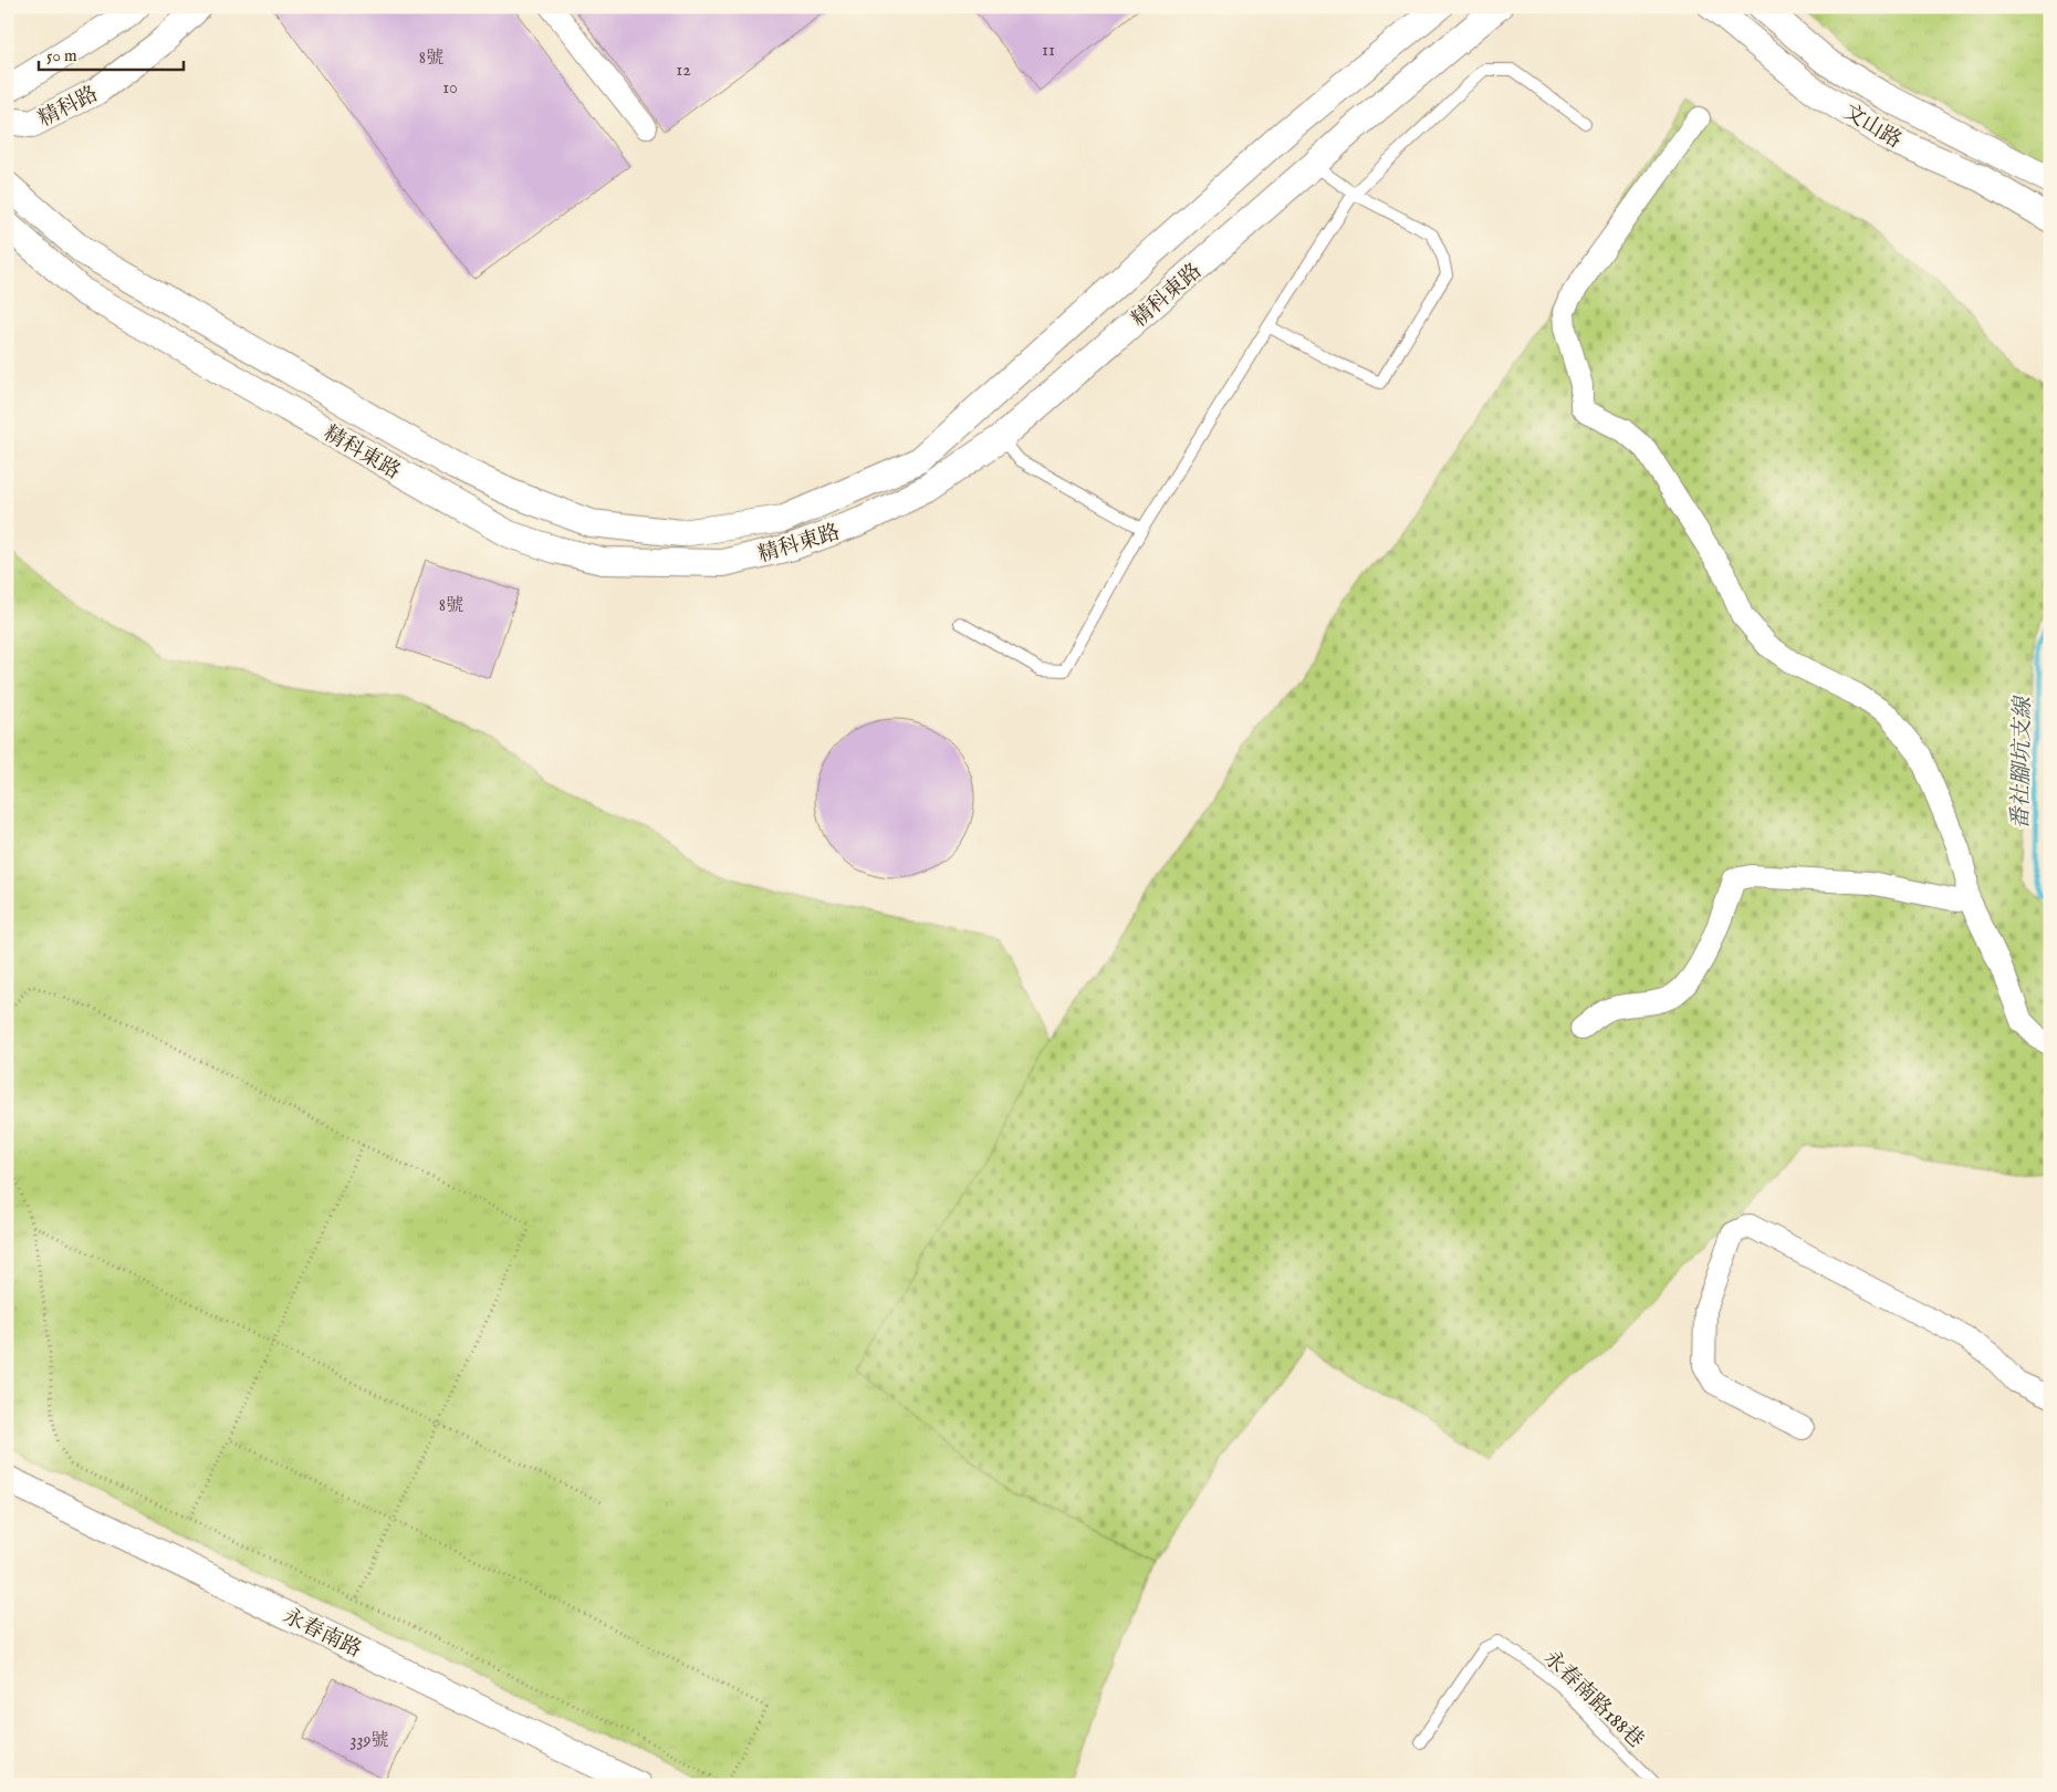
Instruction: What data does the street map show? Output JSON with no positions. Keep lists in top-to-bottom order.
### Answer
{
  "streets": {
    "street": [
      "精科路",
      "文山路",
      "精科東路",
      "永春南路"
    ],
    "lane": ["永春南路188巷"]
  },
  "water": ["番社腳坑支線"],
  "house_numbers": [
    "11",
    "8號",
    "12",
    "10",
    "8號",
    "339號"
  ],
  "scale_bar": "50 m"
}
